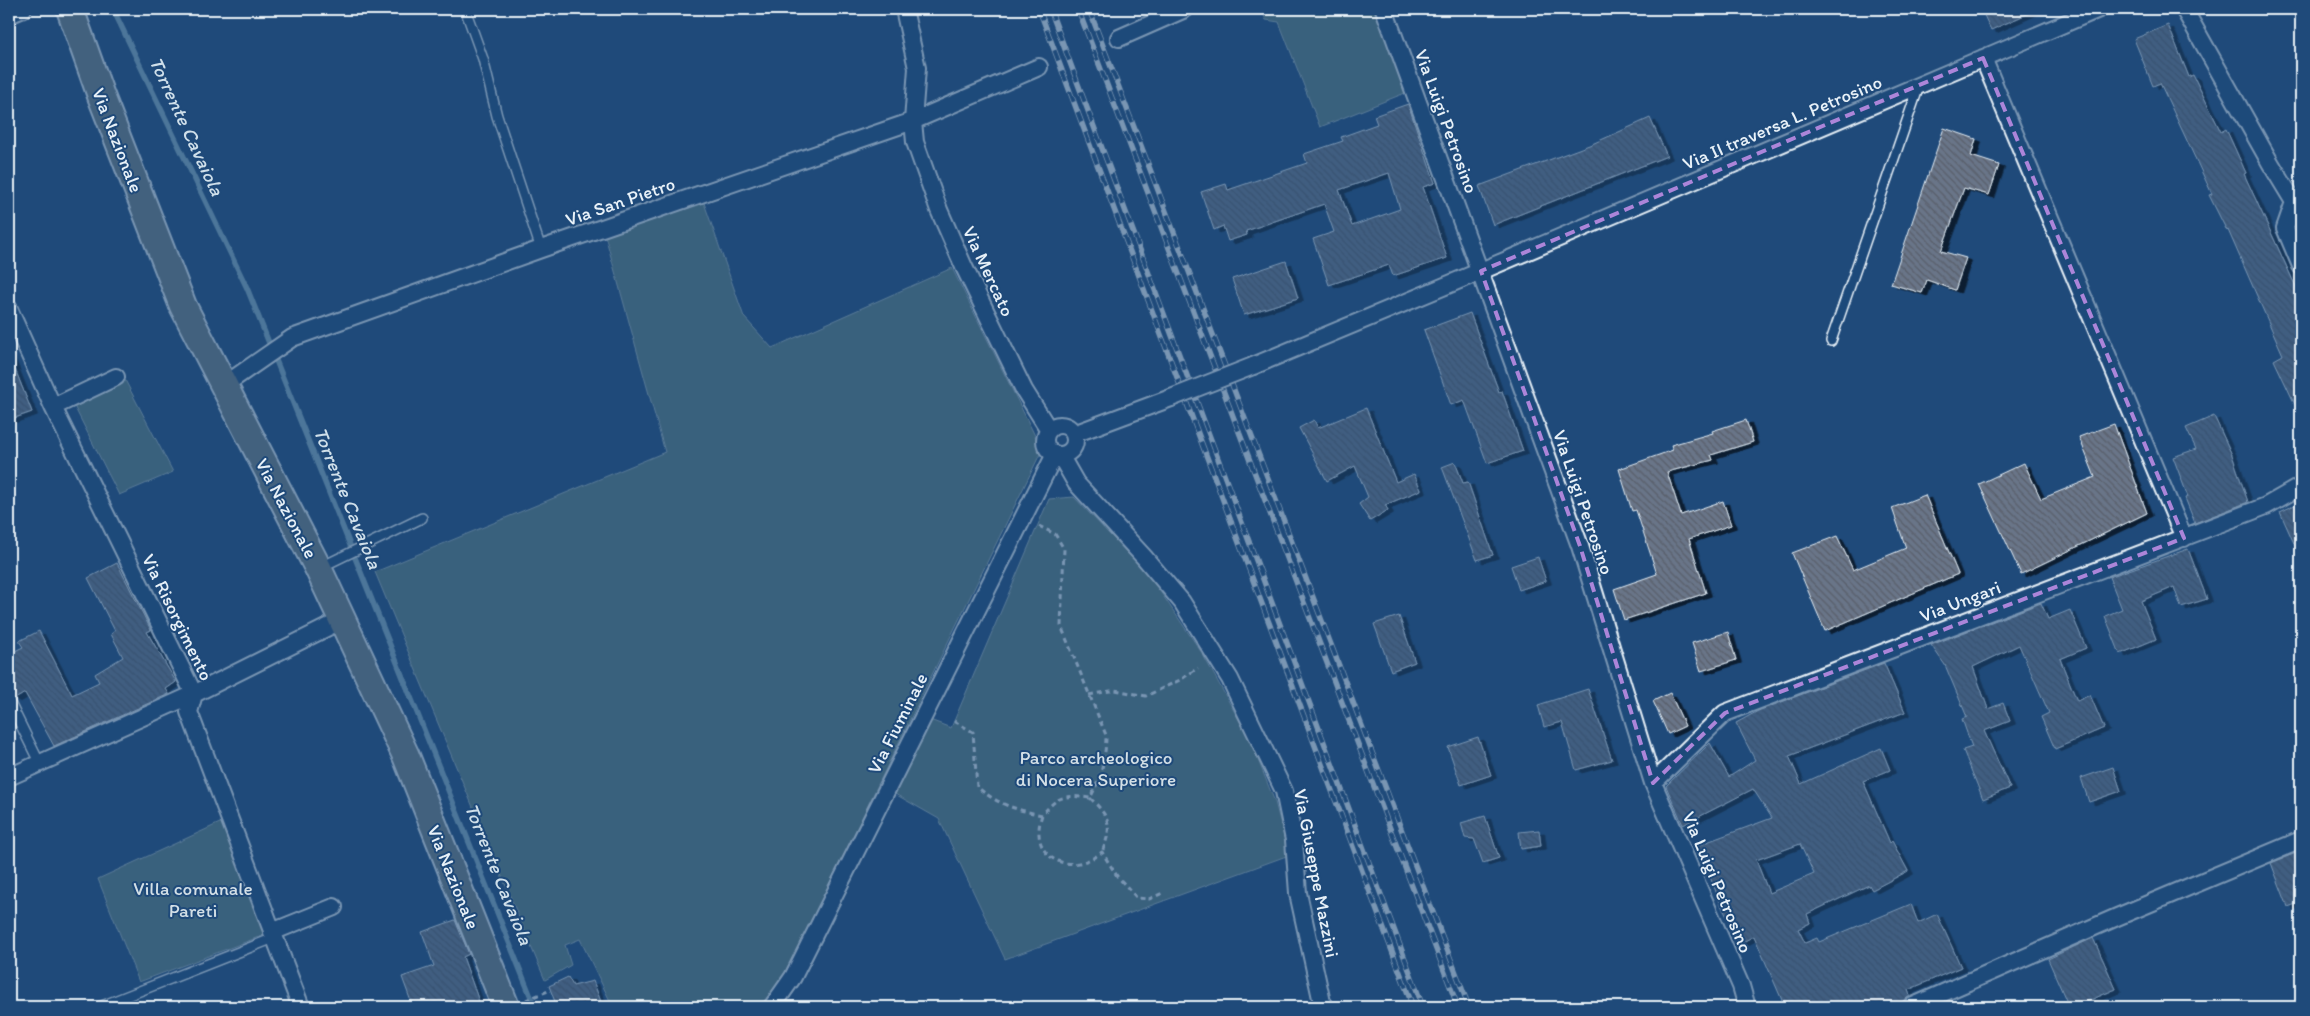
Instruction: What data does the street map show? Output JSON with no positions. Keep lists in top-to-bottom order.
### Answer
{
  "streets": {
    "main road": ["Via Nazionale"],
    "street": [
      "Via Luigi Petrosino",
      "Via II traversa L. Petrosino",
      "Via San Pietro",
      "Via Mercato",
      "Via Ungari",
      "Via Risorgimento",
      "Via Fiuminale",
      "Via Giuseppe Mazzini"
    ]
  },
  "crossings": [
    ["Via Luigi Petrosino", "Via II traversa L. Petrosino"],
    ["Via Luigi Petrosino", "Via Ungari"],
    ["Via II traversa L. Petrosino", "Via Mercato"],
    ["Via II traversa L. Petrosino", "Via Fiuminale"],
    ["Via II traversa L. Petrosino", "Via Giuseppe Mazzini"],
    ["Via Nazionale", "Via San Pietro"],
    ["Via San Pietro", "Via Mercato"],
    ["Via Mercato", "Via Fiuminale"],
    ["Via Mercato", "Via Giuseppe Mazzini"],
    ["Via Fiuminale", "Via Giuseppe Mazzini"]
  ],
  "water": ["Torrente Cavaiola"],
  "parks": ["Parco archeologico di Nocera Superiore", "Villa comunale Pareti"]
}
